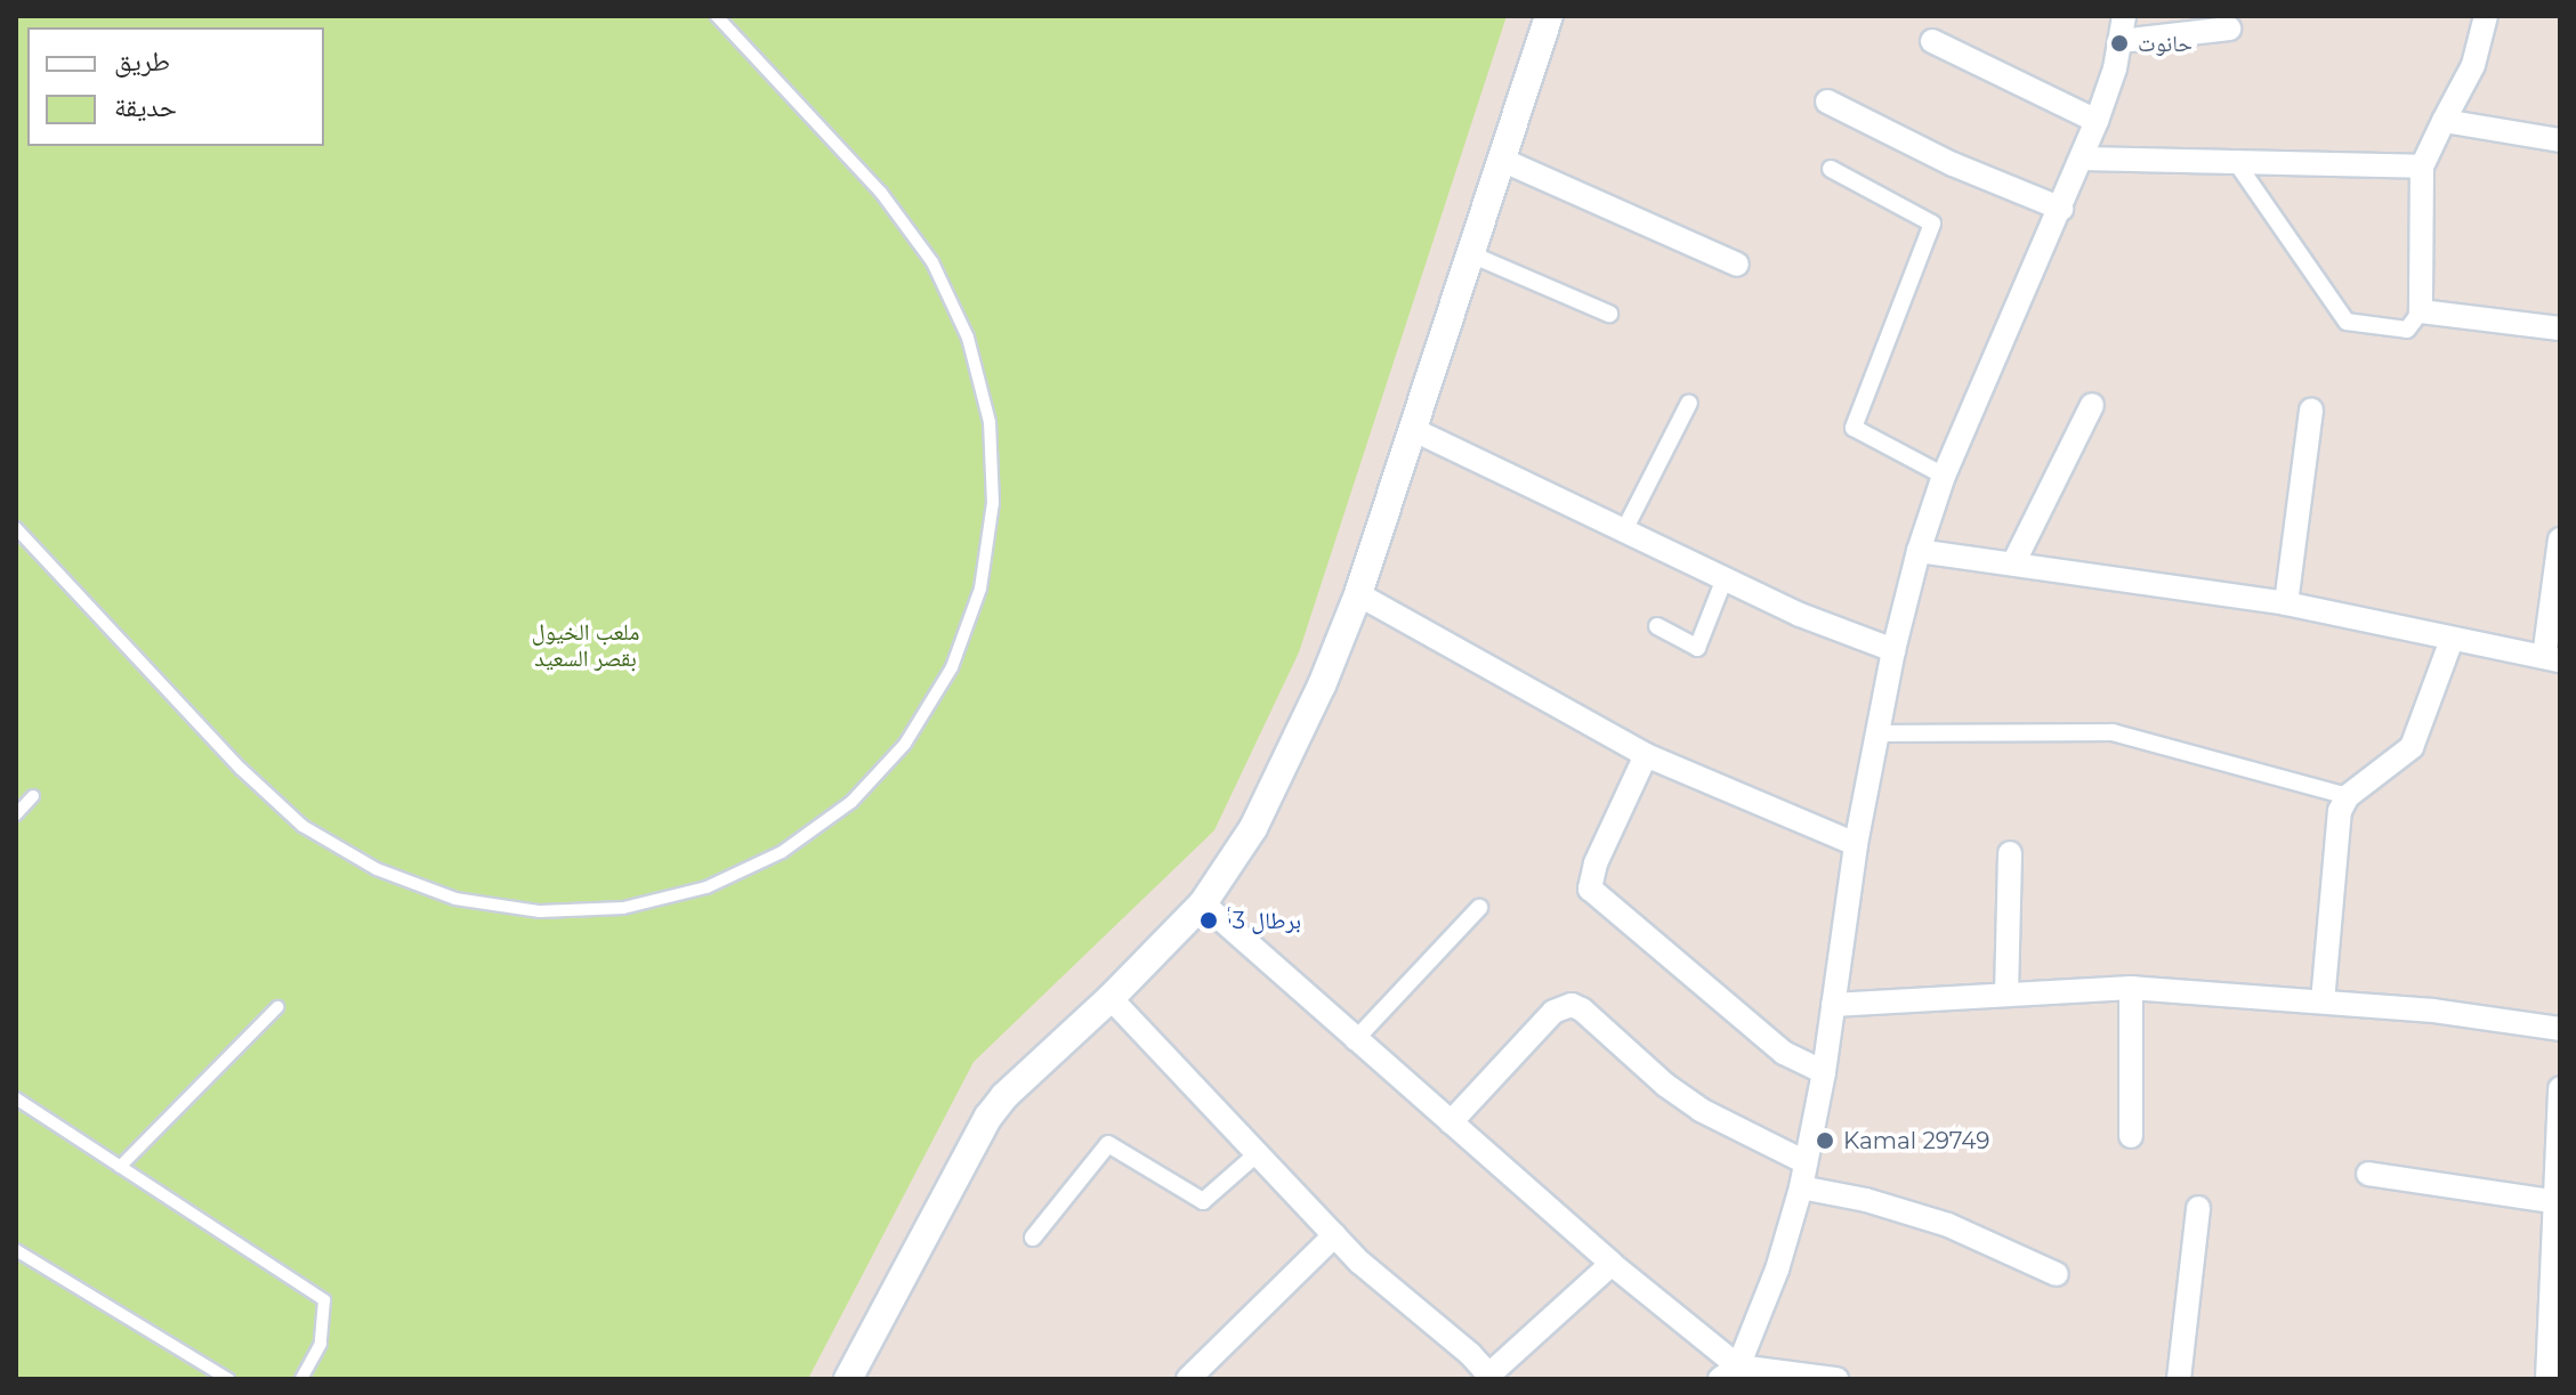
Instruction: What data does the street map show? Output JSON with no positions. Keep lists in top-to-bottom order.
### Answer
{
  "parks": ["ملعب الخيول بقصر السعيد"],
  "places": ["حانوت", "برطال 3أ", "Kamal 29749"],
  "legend": ["طريق", "حديقة"]
}
